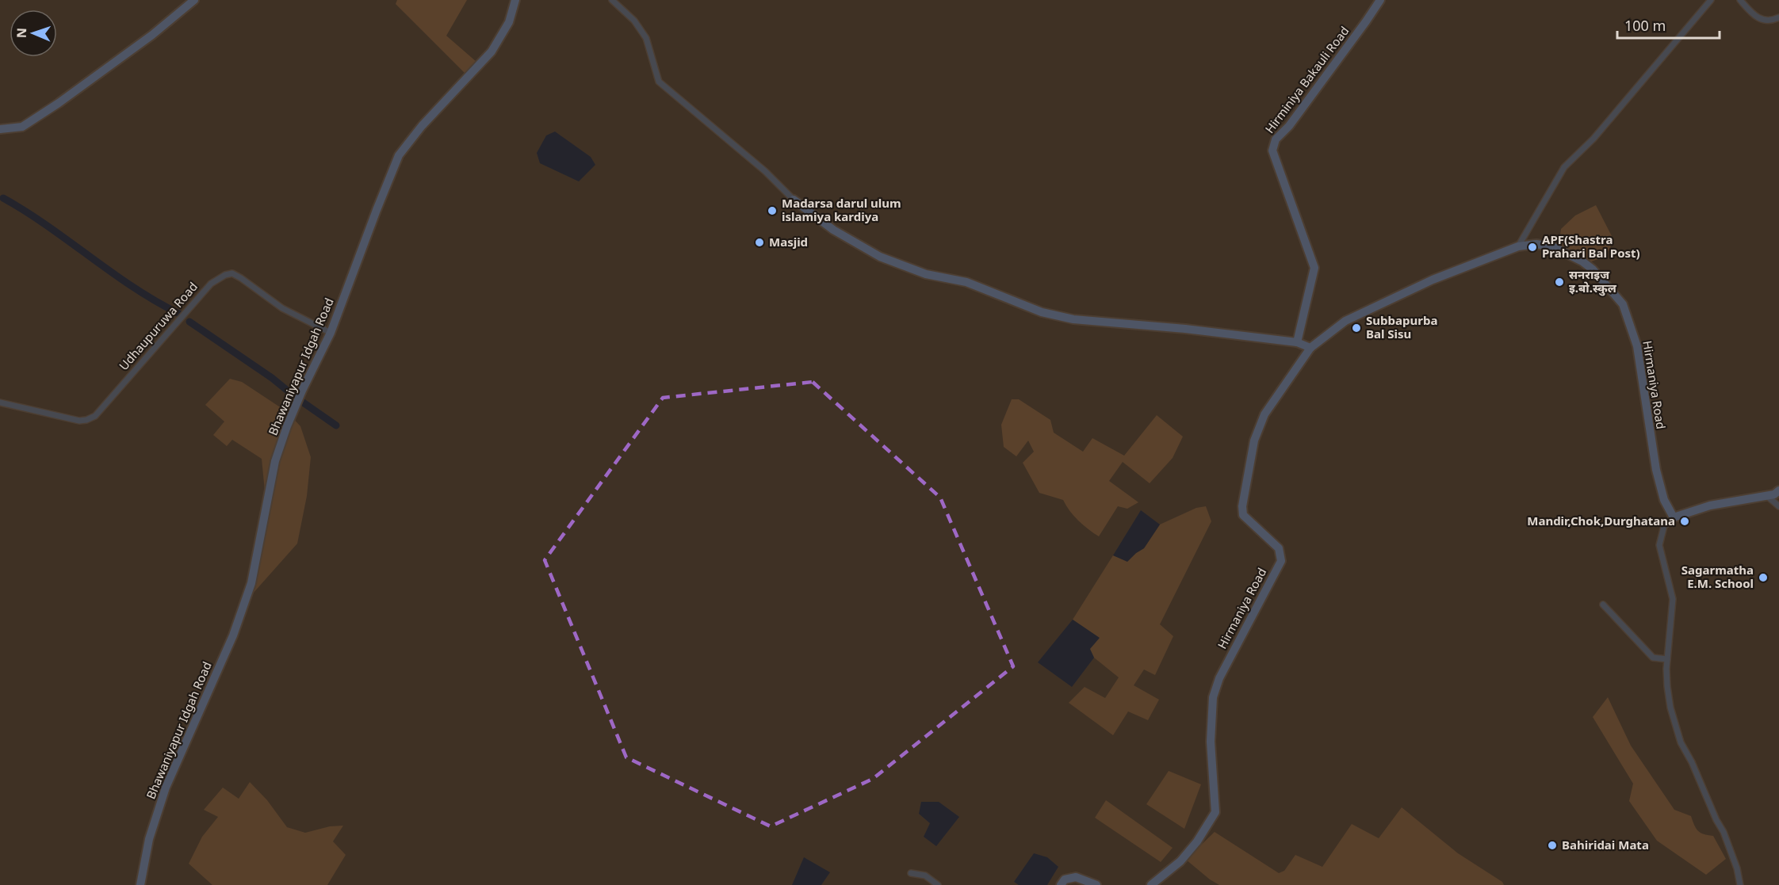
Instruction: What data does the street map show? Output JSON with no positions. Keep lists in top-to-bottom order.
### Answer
{
  "streets": {
    "street": [
      "Hirminiya Bakauli Road",
      "Udhaupuruwa Road",
      "Bhawaniyapur Idgah Road",
      "Hirmaniya Road"
    ]
  },
  "crossings": [
    ["Udhaupuruwa Road", "Bhawaniyapur Idgah Road"]
  ],
  "places": [
    "Madarsa darul ulum islamiya kardiya",
    "Masjid",
    "APF(Shastra Prahari Bal Post)",
    "सनराइज इ.बाे.स्कुल",
    "Subbapurba Bal Sisu",
    "Mandir,Chok,Durghatana",
    "Sagarmatha E.M. School",
    "Bahiridai Mata"
  ],
  "scale_bar": "100 m",
  "north": "left"
}
